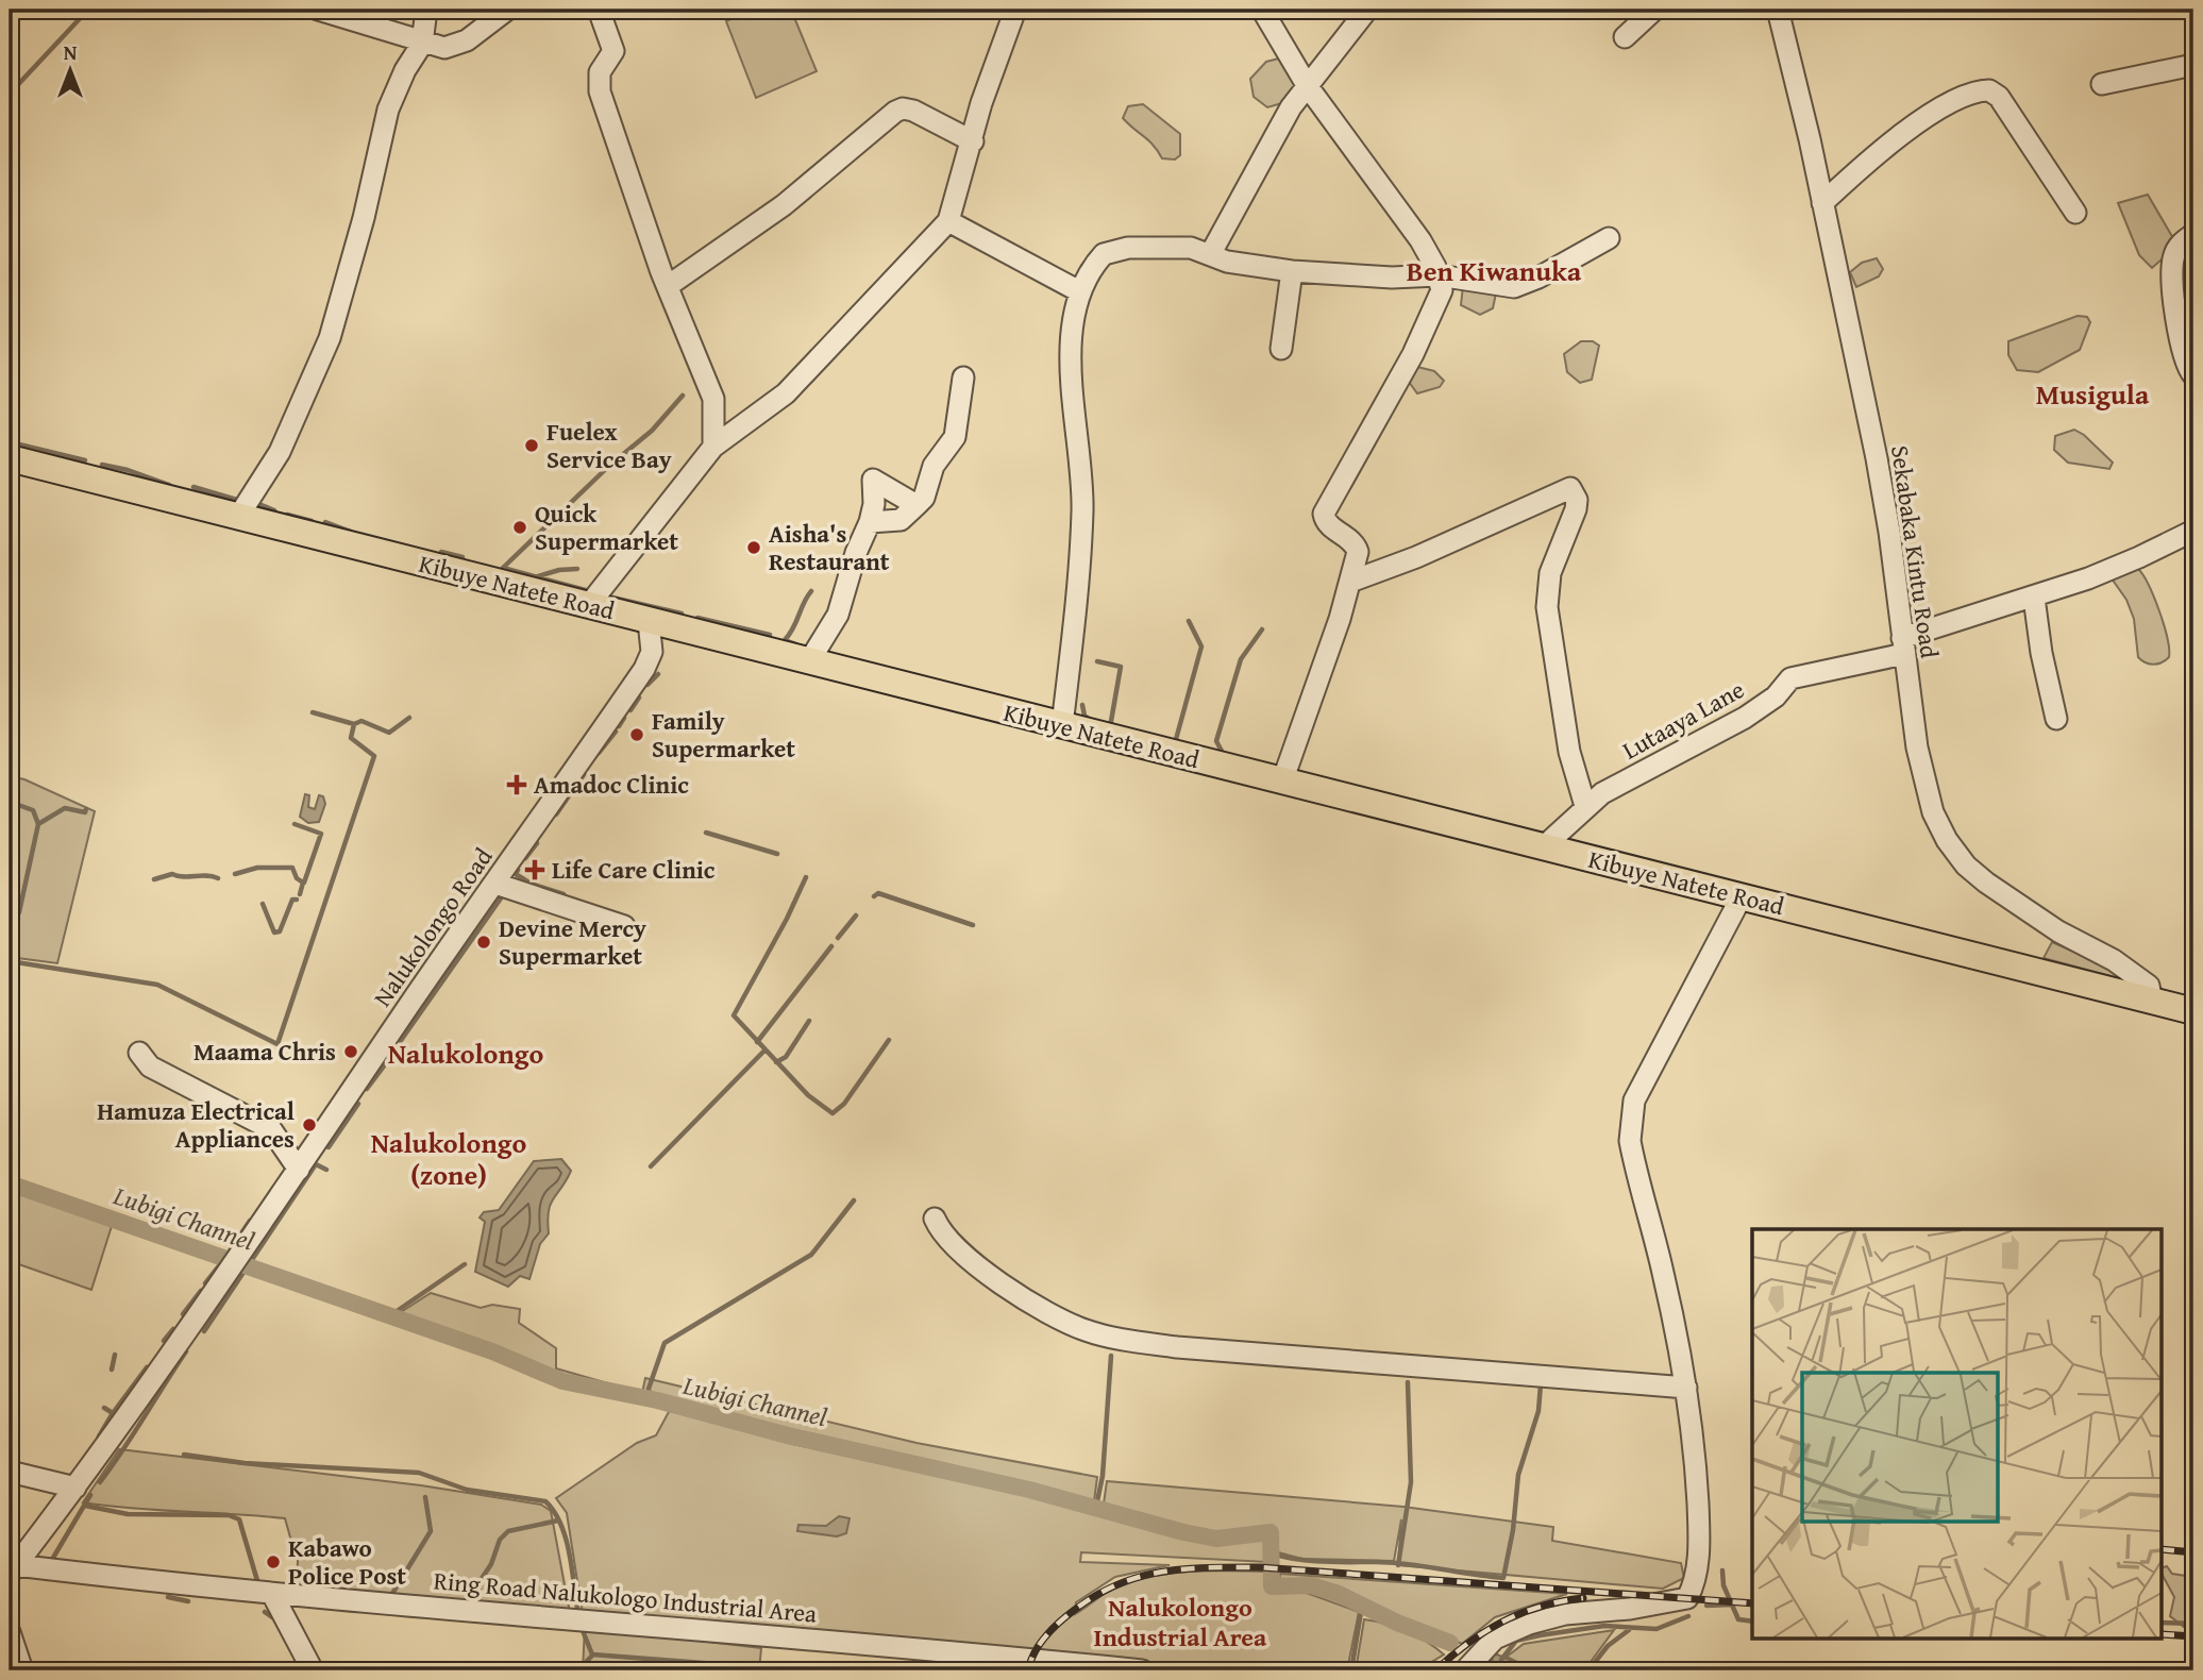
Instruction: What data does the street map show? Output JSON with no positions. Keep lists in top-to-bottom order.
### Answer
{
  "streets": {
    "main road": ["Kibuye Natete Road"],
    "street": [
      "Sekabaka Kintu Road",
      "Lutaaya Lane",
      "Nalukolongo Road",
      "Ring Road Nalukologo Industrial Area"
    ]
  },
  "crossings": [
    ["Sekabaka Kintu Road", "Kibuye Natete Road"],
    ["Sekabaka Kintu Road", "Lutaaya Lane"],
    ["Kibuye Natete Road", "Lutaaya Lane"],
    ["Kibuye Natete Road", "Nalukolongo Road"],
    ["Nalukolongo Road", "Ring Road Nalukologo Industrial Area"]
  ],
  "districts": [
    "Ben Kiwanuka",
    "Musigula",
    "Nalukolongo",
    "Nalukolongo (zone)",
    "Nalukolongo Industrial Area"
  ],
  "water": ["Lubigi Channel"],
  "places": {
    "other": [
      "Fuelex Service Bay",
      "Quick Supermarket",
      "Aisha's Restaurant",
      "Family Supermarket",
      "Devine Mercy Supermarket",
      "Maama Chris",
      "Hamuza Electrical Appliances",
      "Kabawo Police Post"
    ],
    "health": ["Amadoc Clinic", "Life Care Clinic"]
  },
  "north": "top"
}
